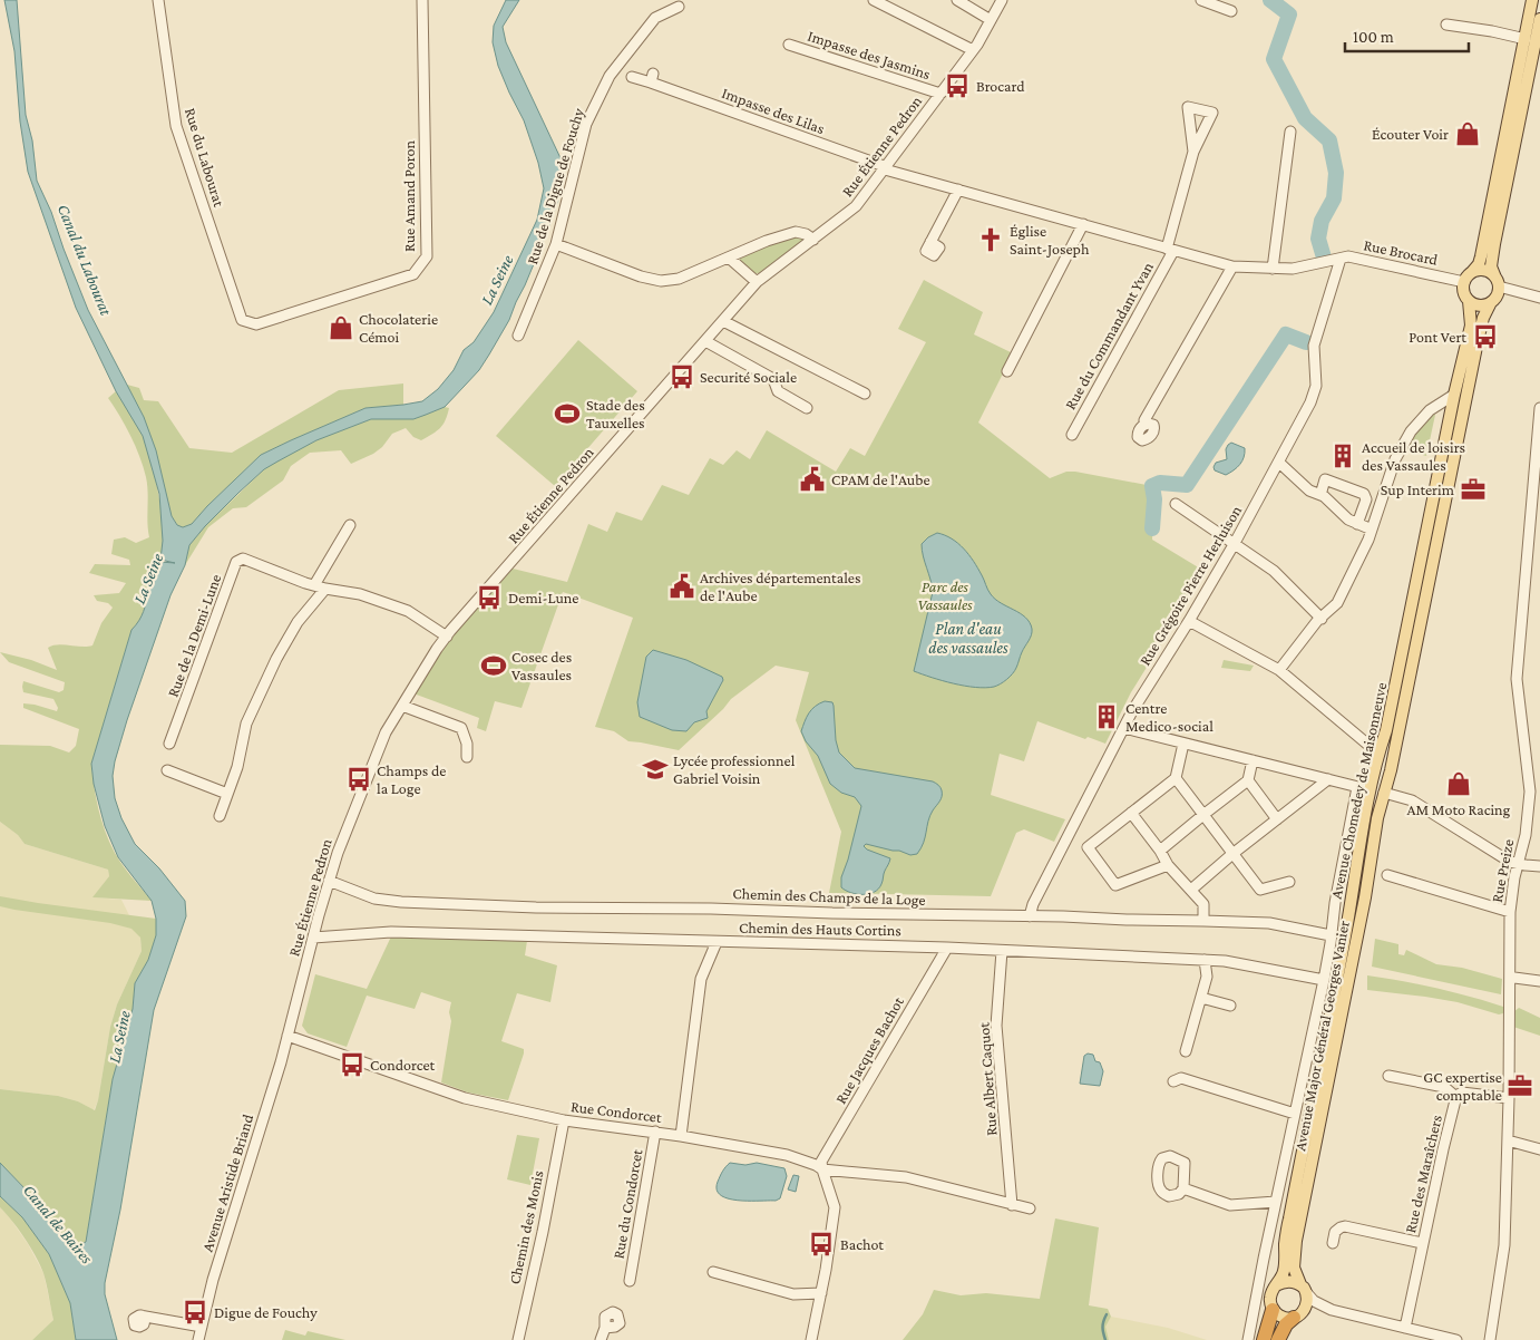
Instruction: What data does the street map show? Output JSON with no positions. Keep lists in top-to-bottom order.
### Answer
{
  "streets": {
    "main road": ["Avenue Chomedey de Maisonneuve", "Avenue Major Général Georges Vanier"],
    "street": [
      "Impasse des Jasmins",
      "Impasse des Lilas",
      "Rue Étienne Pedron",
      "Rue du Labourat",
      "Rue de la Digue de Fouchy",
      "Rue Amand Poron",
      "Rue Brocard",
      "Rue du Commandant Yvan",
      "Rue Grégoire Pierre Herluison",
      "Rue de la Demi-Lune",
      "Rue Preize",
      "Chemin des Champs de la Loge",
      "Chemin des Hauts Cortins",
      "Rue Jacques Bachot",
      "Rue Albert Caquot",
      "Rue Condorcet",
      "Rue des Maraîchers",
      "Avenue Aristide Briand",
      "Rue du Condorcet",
      "Chemin des Monis"
    ]
  },
  "crossings": [
    ["Impasse des Jasmins", "Rue Étienne Pedron"],
    ["Impasse des Lilas", "Rue Étienne Pedron"],
    ["Impasse des Lilas", "Rue Brocard"],
    ["Rue Étienne Pedron", "Rue Brocard"],
    ["Rue Étienne Pedron", "Rue de la Demi-Lune"],
    ["Rue Étienne Pedron", "Chemin des Champs de la Loge"],
    ["Rue Étienne Pedron", "Chemin des Hauts Cortins"],
    ["Rue Étienne Pedron", "Rue Condorcet"],
    ["Rue Étienne Pedron", "Avenue Aristide Briand"],
    ["Rue du Labourat", "Rue Amand Poron"],
    ["Rue Brocard", "Rue du Commandant Yvan"],
    ["Rue Brocard", "Rue Grégoire Pierre Herluison"],
    ["Rue Brocard", "Avenue Chomedey de Maisonneuve"],
    ["Rue Brocard", "Avenue Major Général Georges Vanier"],
    ["Rue Grégoire Pierre Herluison", "Chemin des Champs de la Loge"],
    ["Avenue Chomedey de Maisonneuve", "Avenue Major Général Georges Vanier"],
    ["Chemin des Hauts Cortins", "Rue Jacques Bachot"],
    ["Chemin des Hauts Cortins", "Rue Albert Caquot"],
    ["Rue Jacques Bachot", "Rue Condorcet"],
    ["Rue Condorcet", "Avenue Aristide Briand"],
    ["Rue Condorcet", "Rue du Condorcet"],
    ["Rue Condorcet", "Chemin des Monis"]
  ],
  "water": [
    "Canal du Labourat",
    "La Seine",
    "Plan d'eau des vassaules",
    "Canal de Baires"
  ],
  "parks": ["Parc des Vassaules"],
  "places": {
    "bus stop": [
      "Brocard",
      "Pont Vert",
      "Securité Sociale",
      "Demi-Lune",
      "Champs de la Loge",
      "Condorcet",
      "Bachot",
      "Digue de Fouchy"
    ],
    "shop": ["Écouter Voir", "Chocolaterie Cémoi", "AM Moto Racing"],
    "church": ["Église Saint-Joseph"],
    "sports": ["Stade des Tauxelles", "Cosec des Vassaules"],
    "building": ["Accueil de loisirs des Vassaules", "Centre Medico-social"],
    "public building": ["CPAM de l'Aube", "Archives départementales de l'Aube"],
    "office": ["Sup Interim", "GC expertise comptable"],
    "school or university": ["Lycée professionnel Gabriel Voisin"]
  },
  "scale_bar": "100 m"
}
